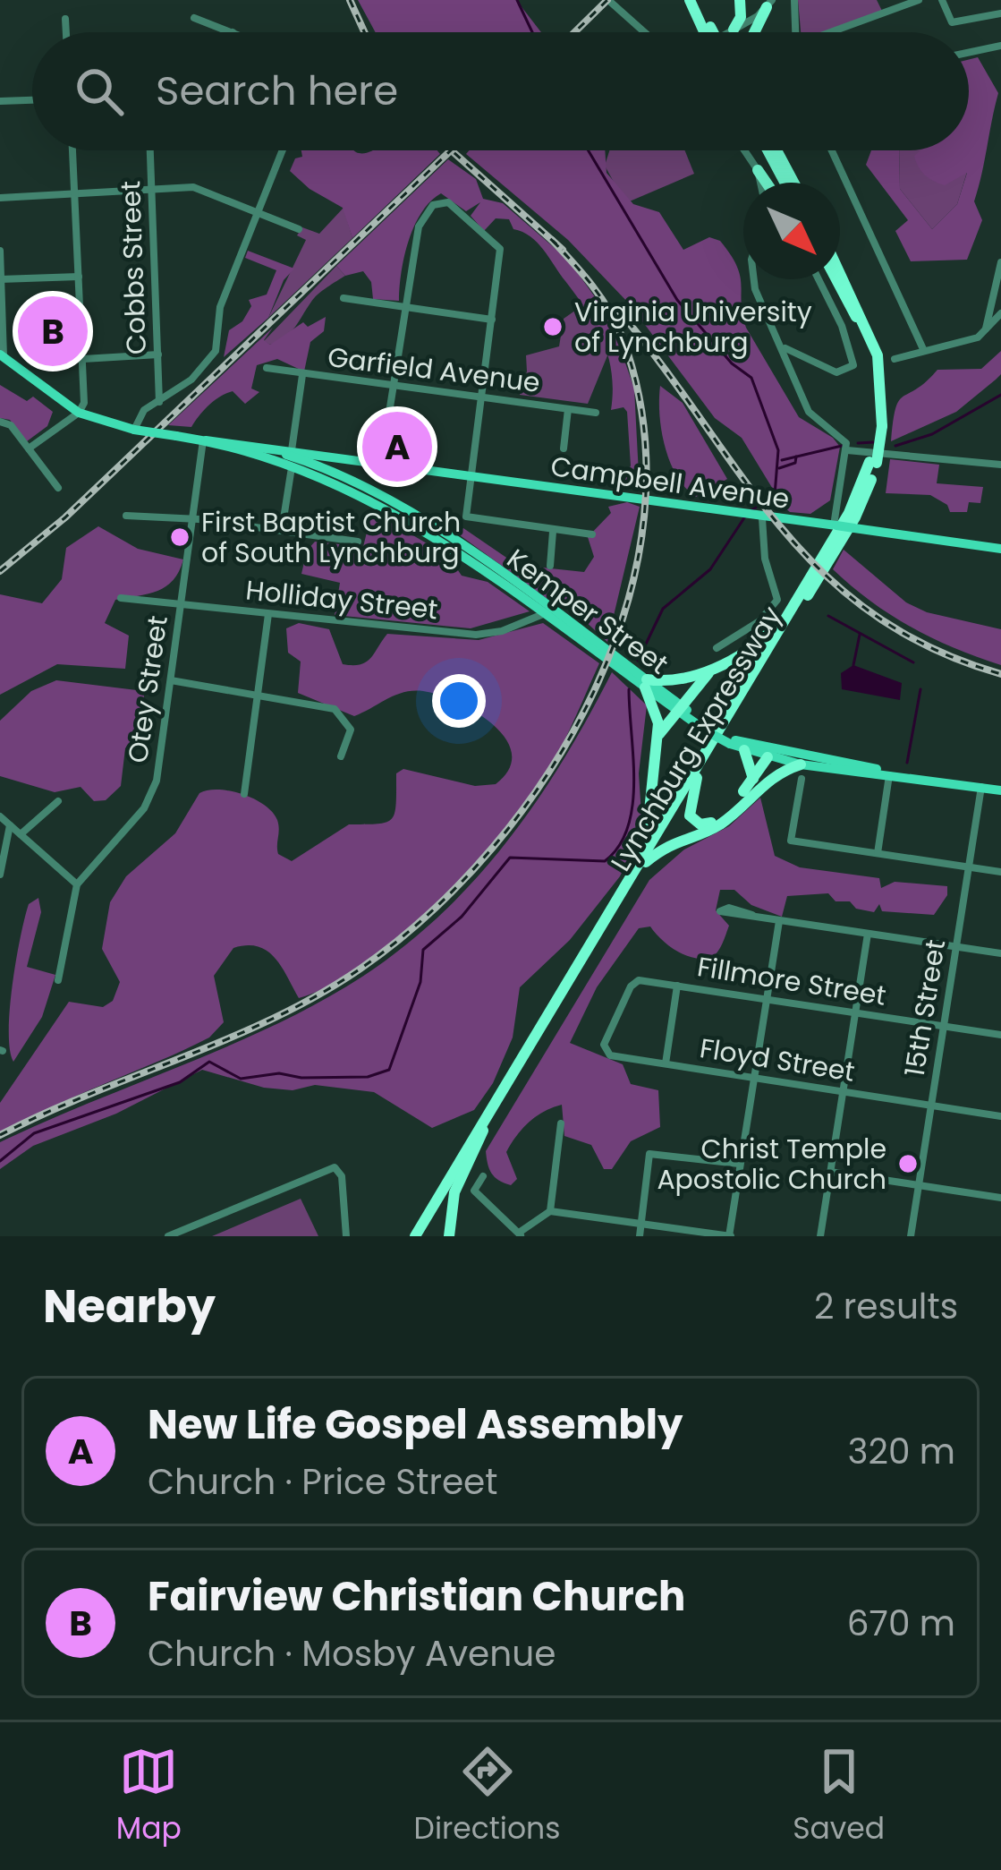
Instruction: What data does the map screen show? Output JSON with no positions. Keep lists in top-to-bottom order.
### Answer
{
  "streets": {
    "highway": ["Lynchburg Expressway"],
    "main road": ["Campbell Avenue", "Kemper Street"],
    "street": [
      "Cobbs Street",
      "Garfield Avenue",
      "Holliday Street",
      "Otey Street",
      "Fillmore Street",
      "15th Street",
      "Floyd Street"
    ]
  },
  "crossings": [
    ["Campbell Avenue", "Kemper Street"],
    ["Campbell Avenue", "Otey Street"],
    ["Holliday Street", "Kemper Street"],
    ["Holliday Street", "Otey Street"],
    ["Kemper Street", "15th Street"],
    ["Fillmore Street", "15th Street"],
    ["Fillmore Street", "Floyd Street"],
    ["15th Street", "Floyd Street"]
  ],
  "places": ["Virginia University of Lynchburg", "First Baptist Church of South Lynchburg", "Christ Temple Apostolic Church"],
  "north": "bottom right",
  "page": {
    "search": "Search here",
    "pins": ["B", "A"],
    "heading": ["Nearby", "2 results"],
    "list": [
      {
        "mark": "A",
        "name": "New Life Gospel Assembly",
        "note": "Church · Price Street",
        "value": "320 m"
      },
      {
        "mark": "B",
        "name": "Fairview Christian Church",
        "note": "Church · Mosby Avenue",
        "value": "670 m"
      }
    ],
    "nav": ["Map", "Directions", "Saved"]
  }
}
